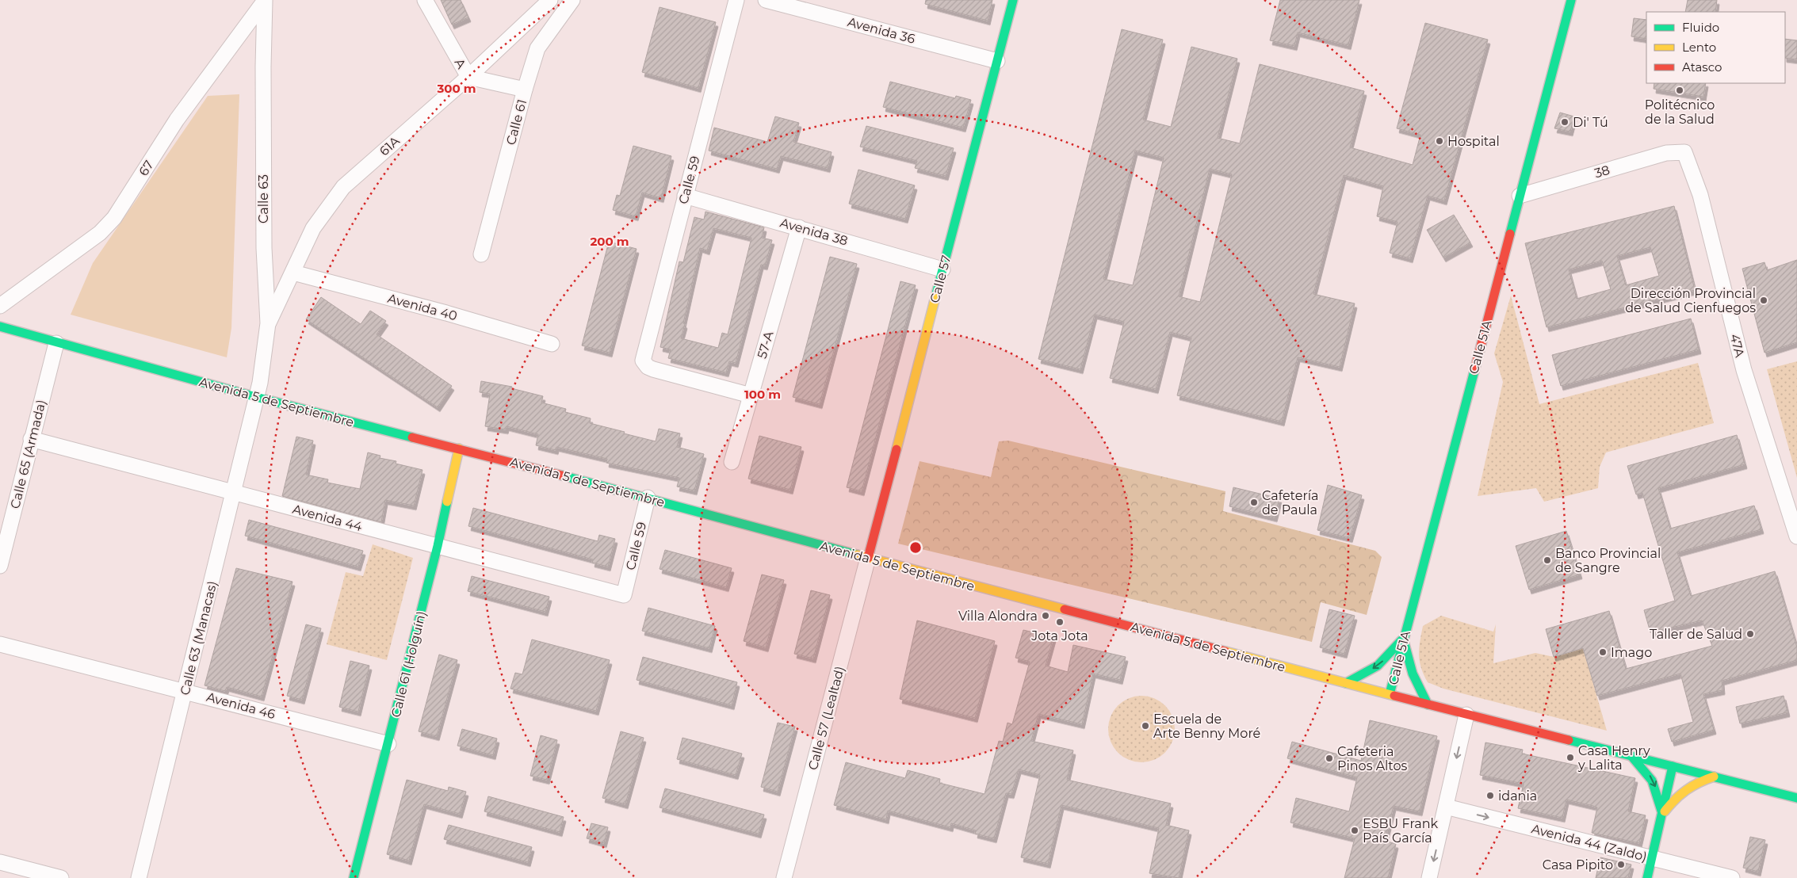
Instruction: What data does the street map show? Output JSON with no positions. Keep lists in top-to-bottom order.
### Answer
{
  "streets": {
    "main road": [
      "Calle 57",
      "Calle 51A",
      "Avenida 5 de Septiembre",
      "Calle 61 (Holguín)"
    ],
    "street": [
      "Avenida 36",
      "A",
      "Calle 61",
      "61A",
      "67",
      "38",
      "Calle 59",
      "Calle 63",
      "Avenida 38",
      "Avenida 40",
      "57-A",
      "47A",
      "Calle 65 (Armada)",
      "Avenida 44",
      "Calle 63 (Manacas)",
      "Avenida 46",
      "Calle 57 (Lealtad)",
      "Avenida 44 (Zaldo)"
    ]
  },
  "crossings": [
    ["Avenida 36", "Calle 57"],
    ["A", "Calle 61"],
    ["A", "61A"],
    ["61A", "Calle 63"],
    ["61A", "Avenida 40"],
    ["67", "Calle 63"],
    ["38", "47A"],
    ["38", "Calle 51A"],
    ["Calle 59", "Avenida 38"],
    ["Calle 59", "57-A"],
    ["Calle 59", "Avenida 5 de Septiembre"],
    ["Calle 59", "Avenida 44"],
    ["Calle 63", "Avenida 5 de Septiembre"],
    ["Calle 63", "Calle 63 (Manacas)"],
    ["Avenida 38", "Calle 57"],
    ["Avenida 38", "57-A"],
    ["Calle 57", "Avenida 5 de Septiembre"],
    ["Calle 57", "Calle 57 (Lealtad)"],
    ["Calle 51A", "Avenida 5 de Septiembre"],
    ["Avenida 5 de Septiembre", "Calle 65 (Armada)"],
    ["Avenida 5 de Septiembre", "Calle 63 (Manacas)"],
    ["Avenida 5 de Septiembre", "Calle 61 (Holguín)"],
    ["Avenida 5 de Septiembre", "Calle 57 (Lealtad)"],
    ["Calle 65 (Armada)", "Avenida 44"],
    ["Avenida 44", "Calle 63 (Manacas)"],
    ["Avenida 44", "Calle 61 (Holguín)"],
    ["Calle 63 (Manacas)", "Avenida 46"],
    ["Calle 61 (Holguín)", "Avenida 46"]
  ],
  "one_way": ["Avenida 44 (Zaldo)"],
  "places": [
    "Politécnico de la Salud",
    "Di' Tú",
    "Hospital",
    "Dirección Provincial de Salud Cienfuegos",
    "Cafetería de Paula",
    "Banco Provincial de Sangre",
    "Villa Alondra",
    "Jota Jota",
    "Taller de Salud",
    "Imago",
    "Escuela de Arte Benny Moré",
    "Casa Henry y Lalita",
    "Cafeteria Pinos Altos",
    "idania",
    "ESBU Frank País García",
    "Casa Pipito"
  ],
  "legend": ["Fluido", "Lento", "Atasco"],
  "rings": ["300 m", "200 m", "100 m"]
}
